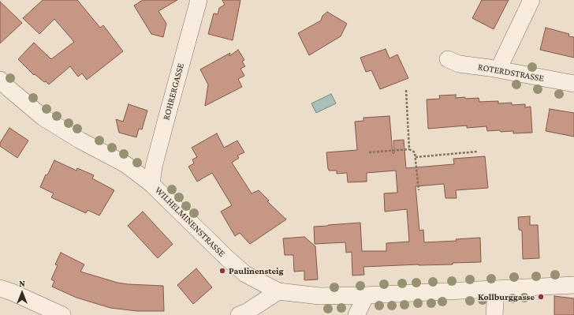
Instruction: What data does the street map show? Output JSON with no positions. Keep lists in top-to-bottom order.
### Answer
{
  "streets": {
    "street": ["ROTERDSTRASSE", "ROHRERGASSE", "WILHELMINENSTRASSE"]
  },
  "crossings": [
    ["ROHRERGASSE", "WILHELMINENSTRASSE"]
  ],
  "places": ["Paulinensteig", "Kollburggasse"],
  "north": "top"
}
